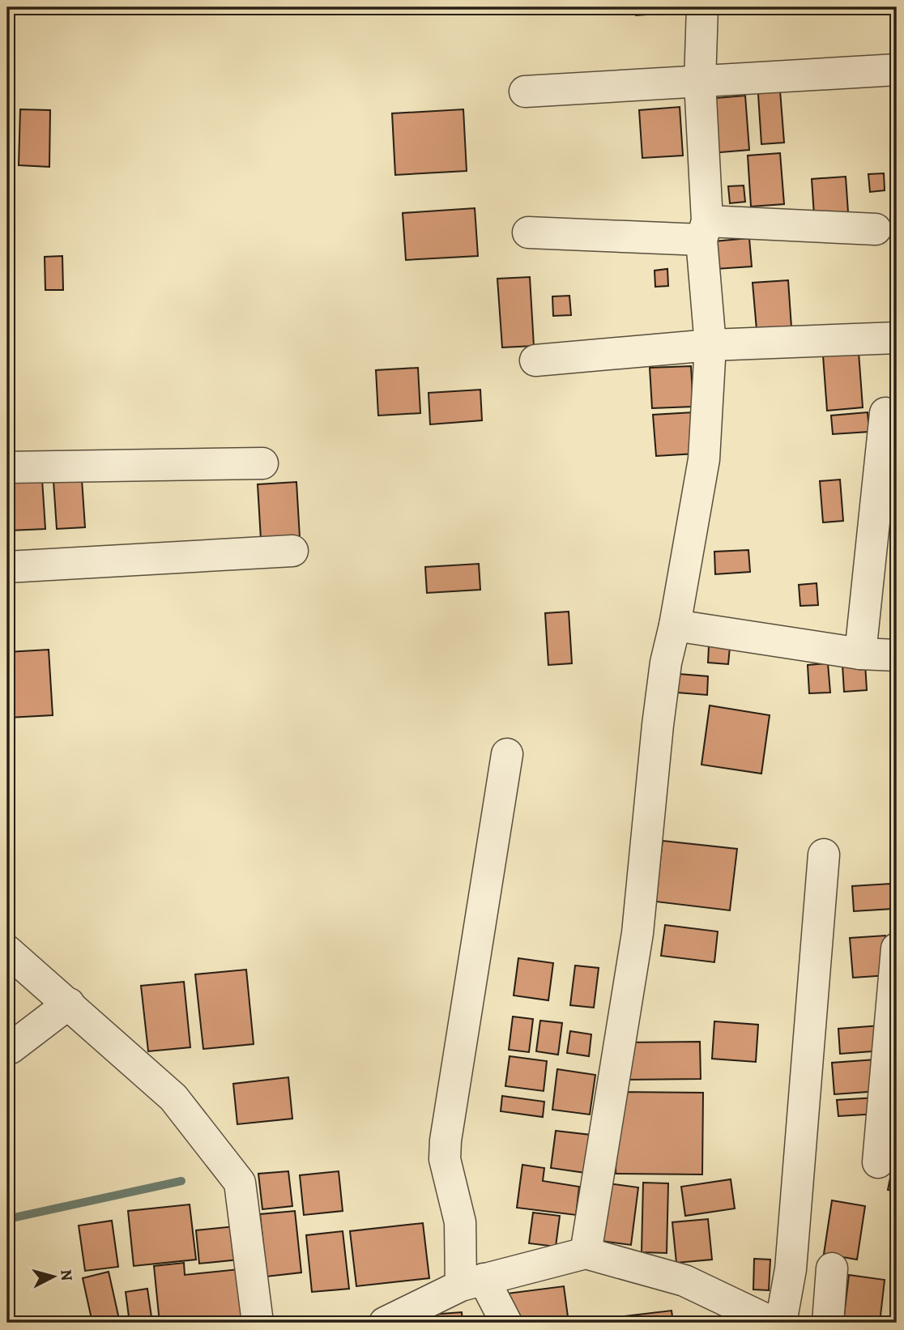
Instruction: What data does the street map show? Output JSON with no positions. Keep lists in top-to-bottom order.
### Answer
{
  "north": "right"
}
